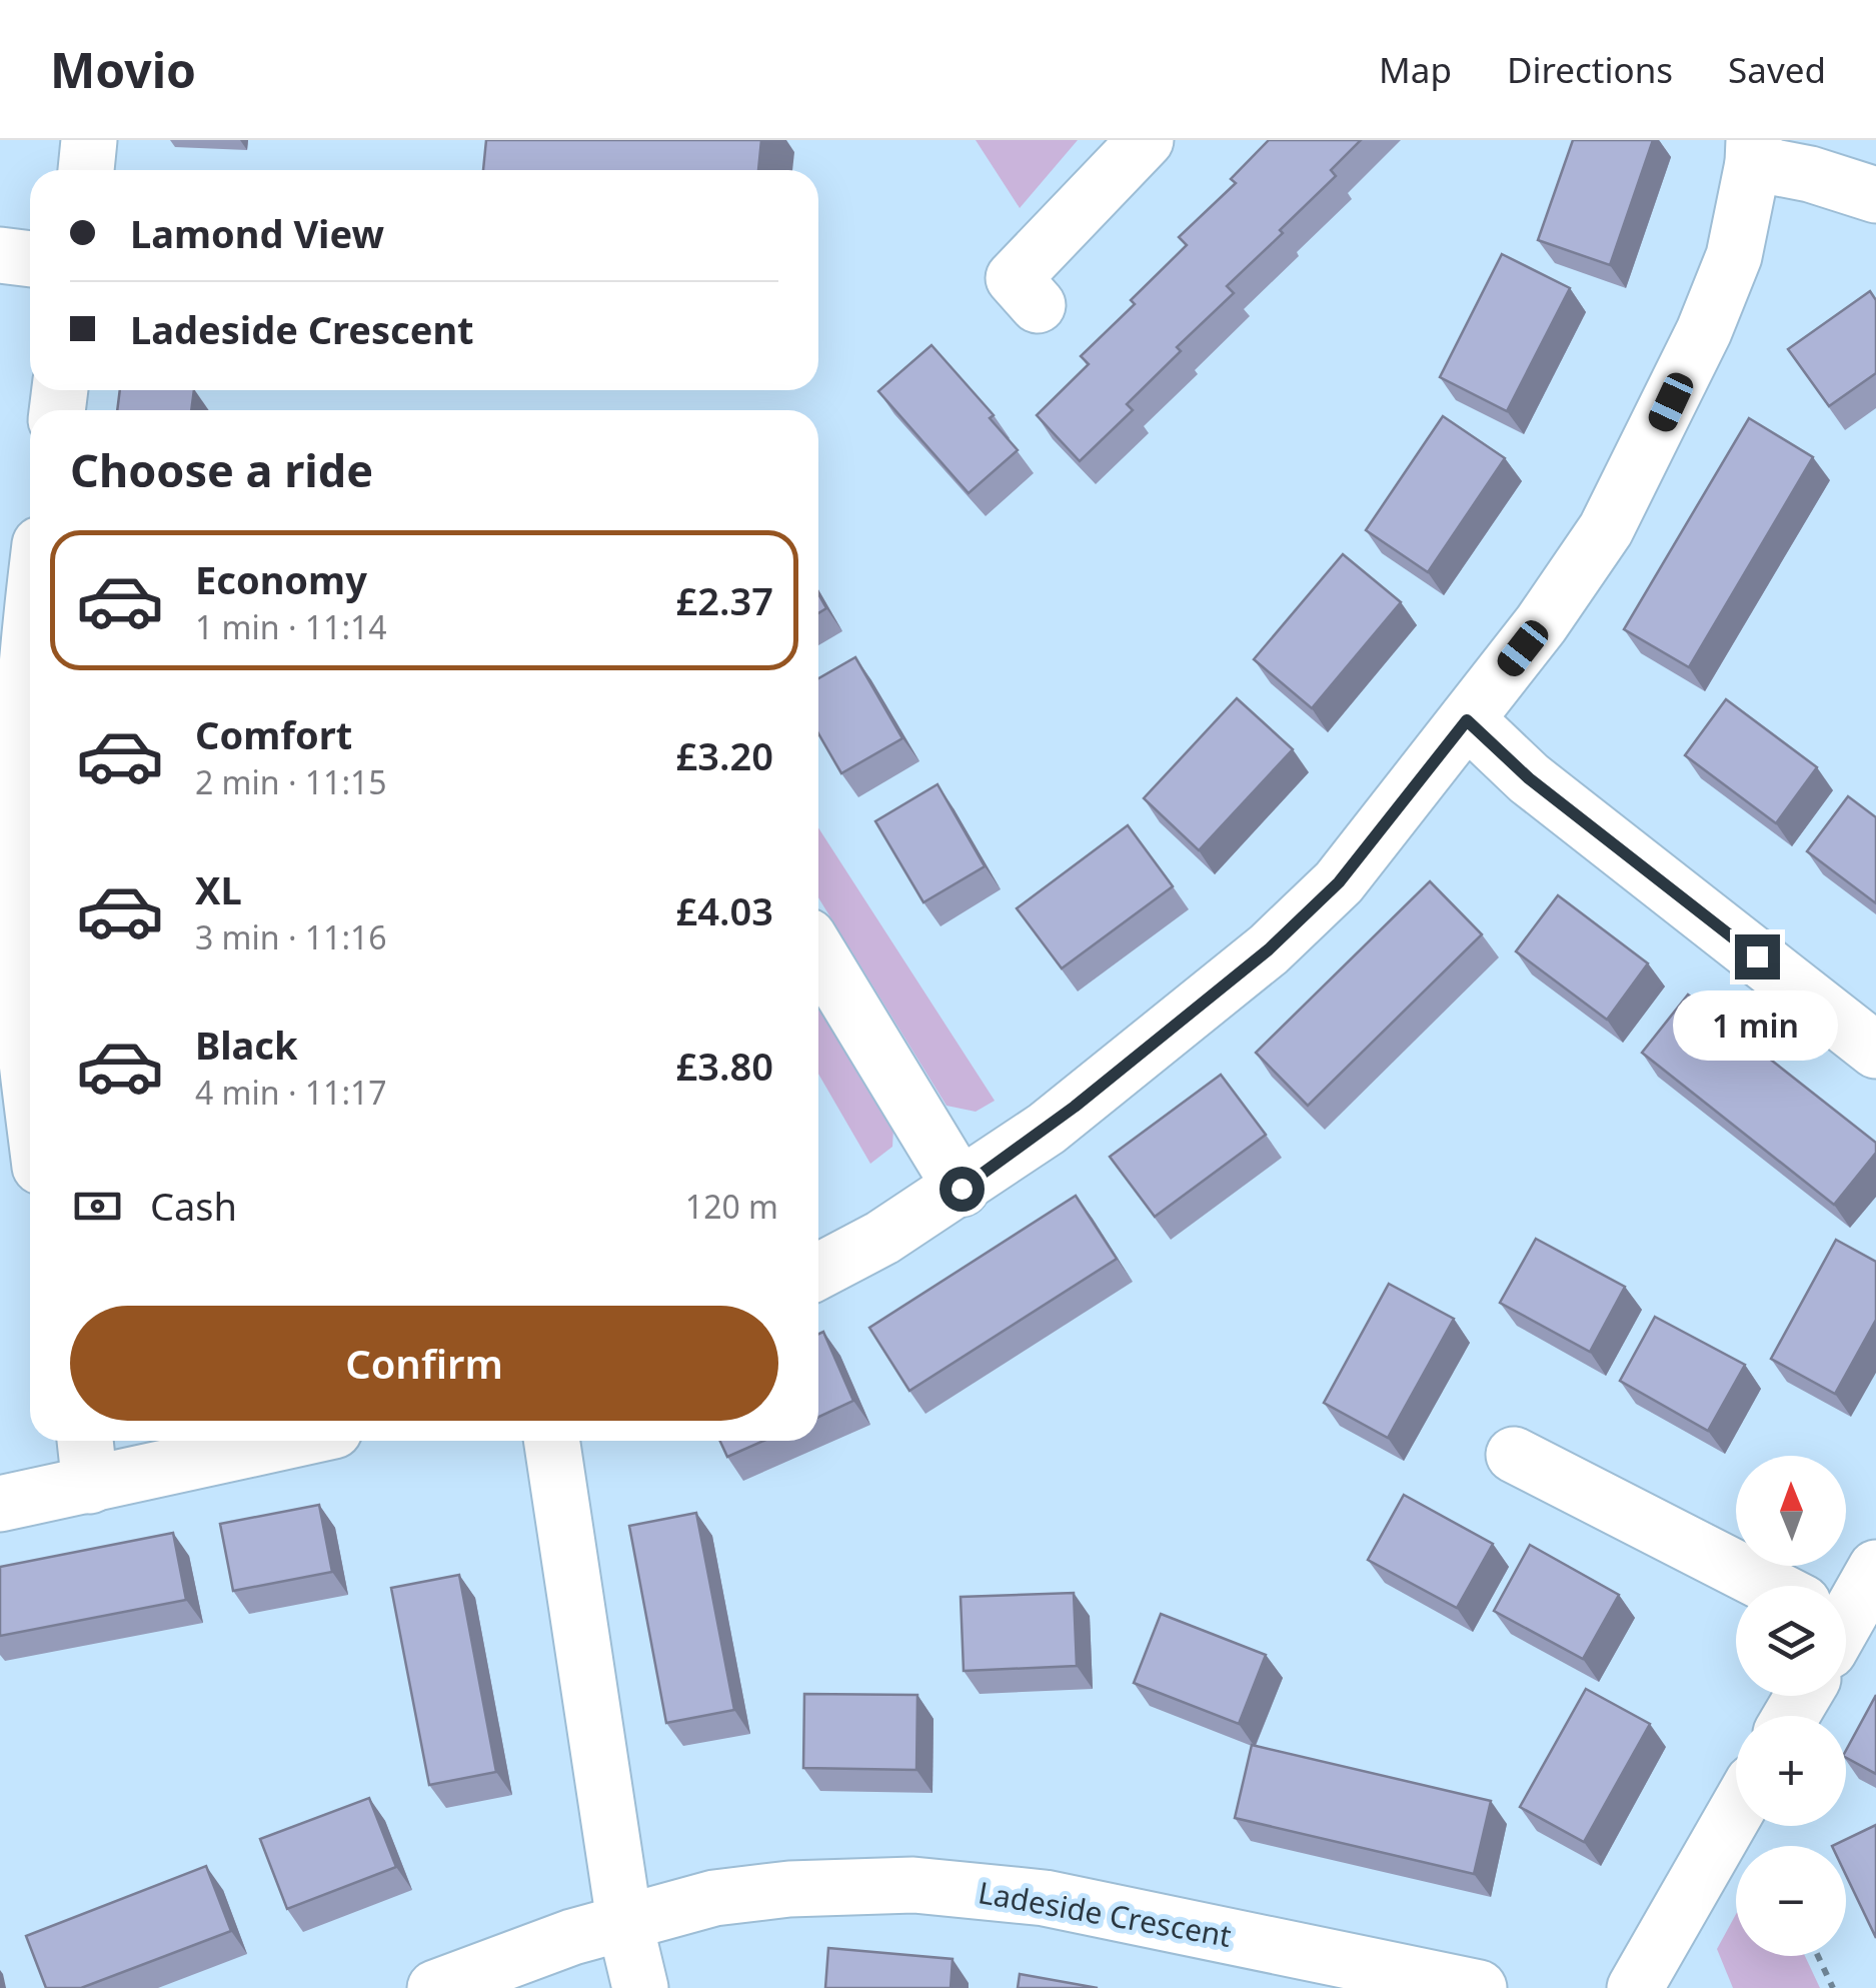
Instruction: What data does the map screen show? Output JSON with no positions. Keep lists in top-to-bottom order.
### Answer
{
  "streets": {
    "street": ["Ladeside Crescent"]
  },
  "north": "top",
  "page": {
    "header": "Movio",
    "nav": ["Map", "Directions", "Saved"],
    "banner": ["Lamond View", "Ladeside Crescent"],
    "heading": "Choose a ride",
    "list": [
      {
        "name": "Economy",
        "note": "1 min · 11:14",
        "value": "£2.37"
      },
      {
        "name": "Comfort",
        "note": "2 min · 11:15",
        "value": "£3.20"
      },
      {
        "name": "XL",
        "note": "3 min · 11:16",
        "value": "£4.03"
      },
      {
        "name": "Black",
        "note": "4 min · 11:17",
        "value": "£3.80"
      }
    ],
    "bubble": "1 min",
    "pay": ["Cash", "120 m"],
    "buttons": "Confirm",
    "map_buttons": ["+", "−"]
  }
}
